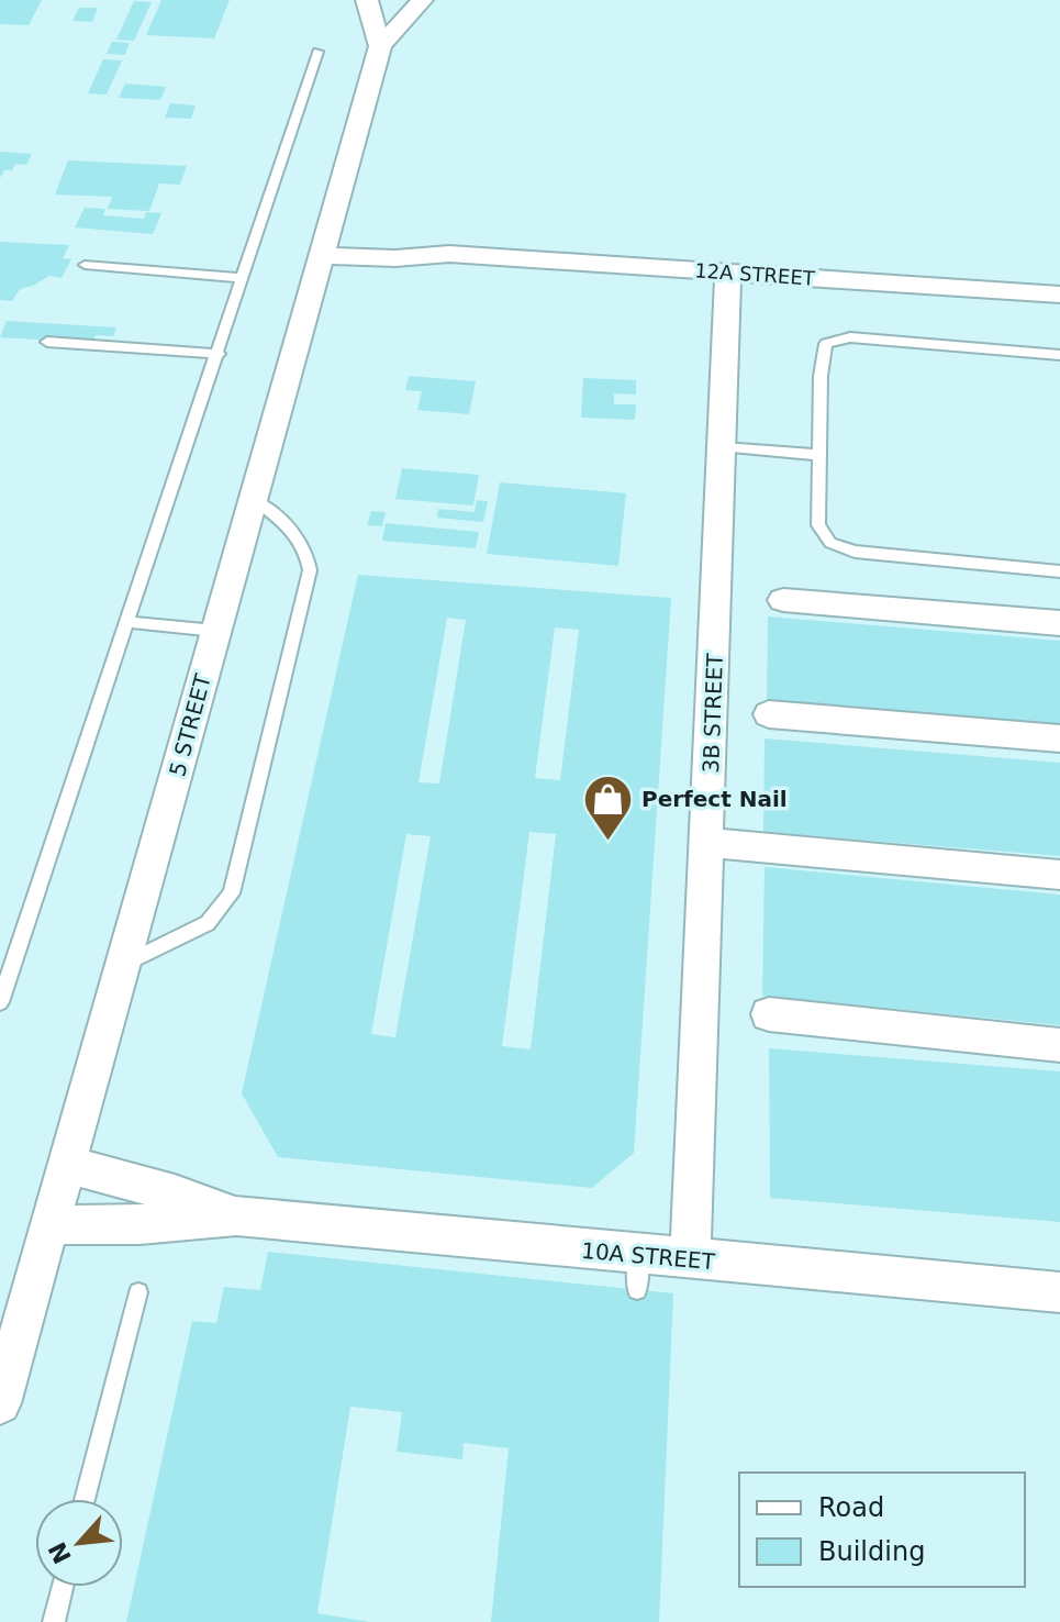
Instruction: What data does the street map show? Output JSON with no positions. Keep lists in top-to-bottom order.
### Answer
{
  "streets": {
    "street": [
      "12A STREET",
      "3B STREET",
      "5 STREET",
      "10A STREET"
    ]
  },
  "crossings": [
    ["12A STREET", "3B STREET"],
    ["12A STREET", "5 STREET"],
    ["3B STREET", "10A STREET"],
    ["5 STREET", "10A STREET"]
  ],
  "places": {
    "shop": ["Perfect Nail"]
  },
  "legend": ["Road", "Building"],
  "north": "bottom left"
}
